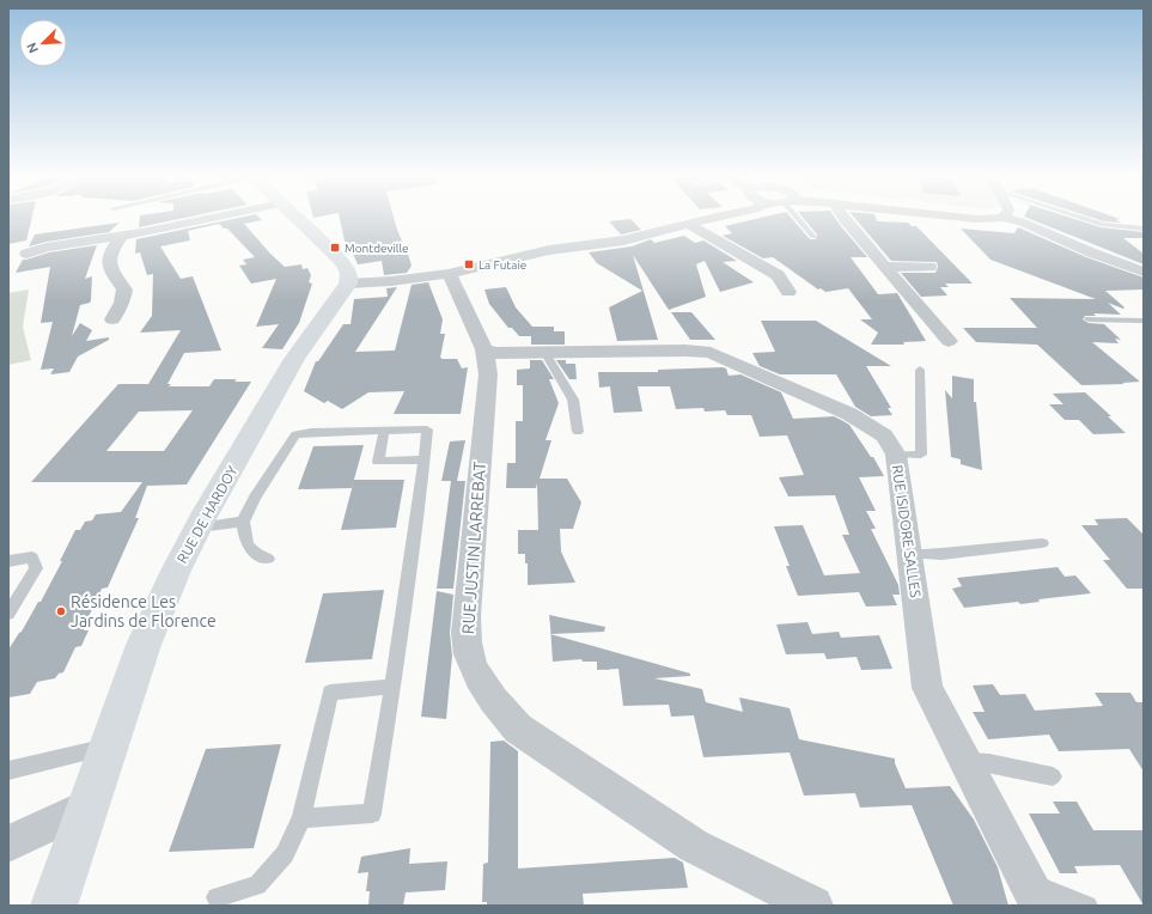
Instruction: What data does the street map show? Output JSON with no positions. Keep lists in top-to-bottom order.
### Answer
{
  "streets": {
    "street": ["RUE DE HARDOY", "RUE ISIDORE SALLES", "RUE JUSTIN LARREBAT"]
  },
  "crossings": [
    ["RUE ISIDORE SALLES", "RUE JUSTIN LARREBAT"]
  ],
  "places": {
    "transit": ["Montdeville", "La Futaie"],
    "other": ["Résidence Les Jardins de Florence"]
  },
  "north": "bottom left"
}
